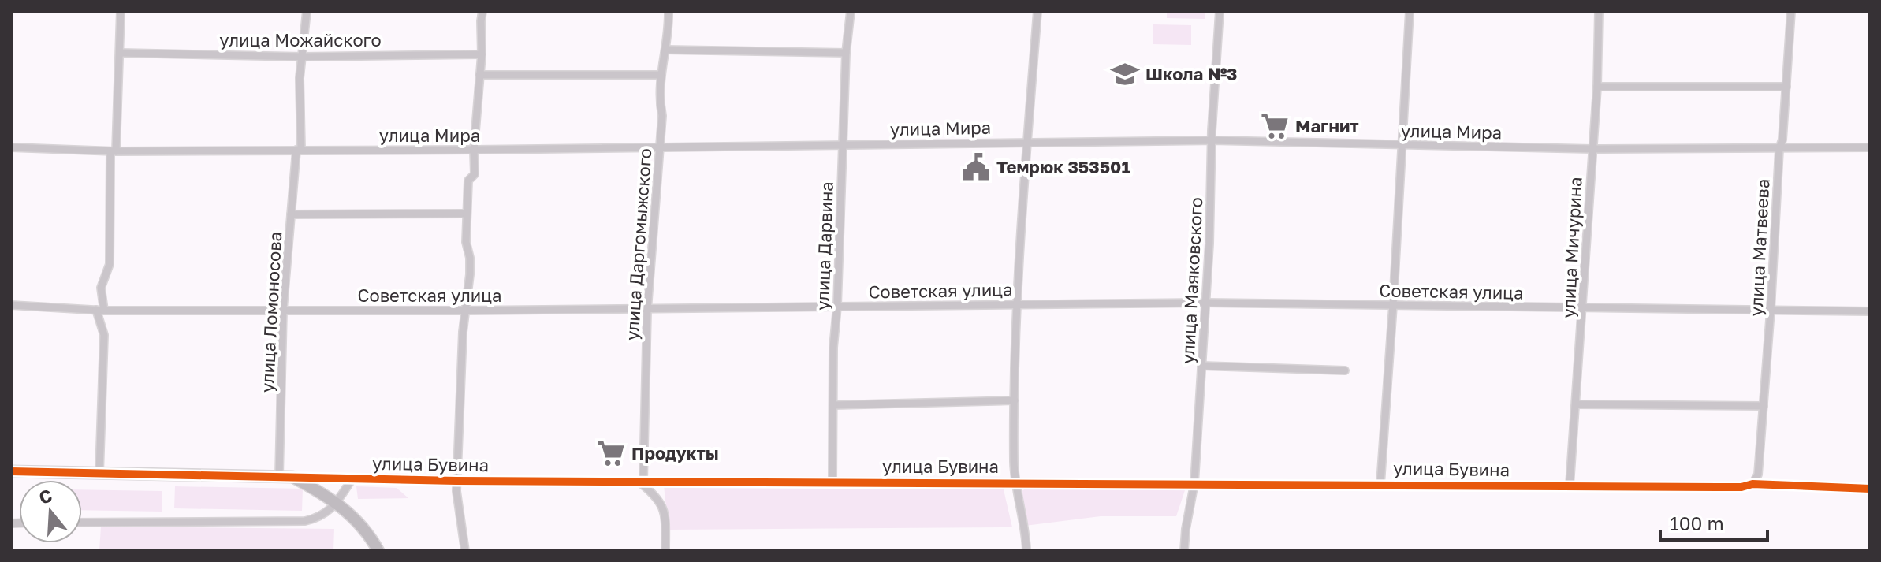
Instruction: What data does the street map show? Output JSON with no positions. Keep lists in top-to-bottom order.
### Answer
{
  "streets": {
    "street": [
      "улица Можайского",
      "улица Мира",
      "улица Даргомыжского",
      "улица Дарвина",
      "улица Мичурина",
      "улица Матвеева",
      "улица Маяковского",
      "Советская улица",
      "улица Ломоносова",
      "улица Бувина"
    ]
  },
  "crossings": [
    ["улица Можайского", "улица Ломоносова"],
    ["улица Мира", "улица Даргомыжского"],
    ["улица Мира", "улица Дарвина"],
    ["улица Мира", "улица Мичурина"],
    ["улица Мира", "улица Матвеева"],
    ["улица Мира", "улица Маяковского"],
    ["улица Мира", "улица Ломоносова"],
    ["улица Даргомыжского", "Советская улица"],
    ["улица Даргомыжского", "улица Бувина"],
    ["улица Дарвина", "Советская улица"],
    ["улица Дарвина", "улица Бувина"],
    ["улица Мичурина", "Советская улица"],
    ["улица Мичурина", "улица Бувина"],
    ["улица Матвеева", "Советская улица"],
    ["улица Матвеева", "улица Бувина"],
    ["улица Маяковского", "Советская улица"],
    ["улица Маяковского", "улица Бувина"],
    ["Советская улица", "улица Ломоносова"],
    ["улица Ломоносова", "улица Бувина"]
  ],
  "places": {
    "school or university": ["Школа №3"],
    "supermarket": ["Магнит", "Продукты"],
    "public building": ["Темрюк 353501"]
  },
  "scale_bar": "100 m",
  "north": "top"
}
